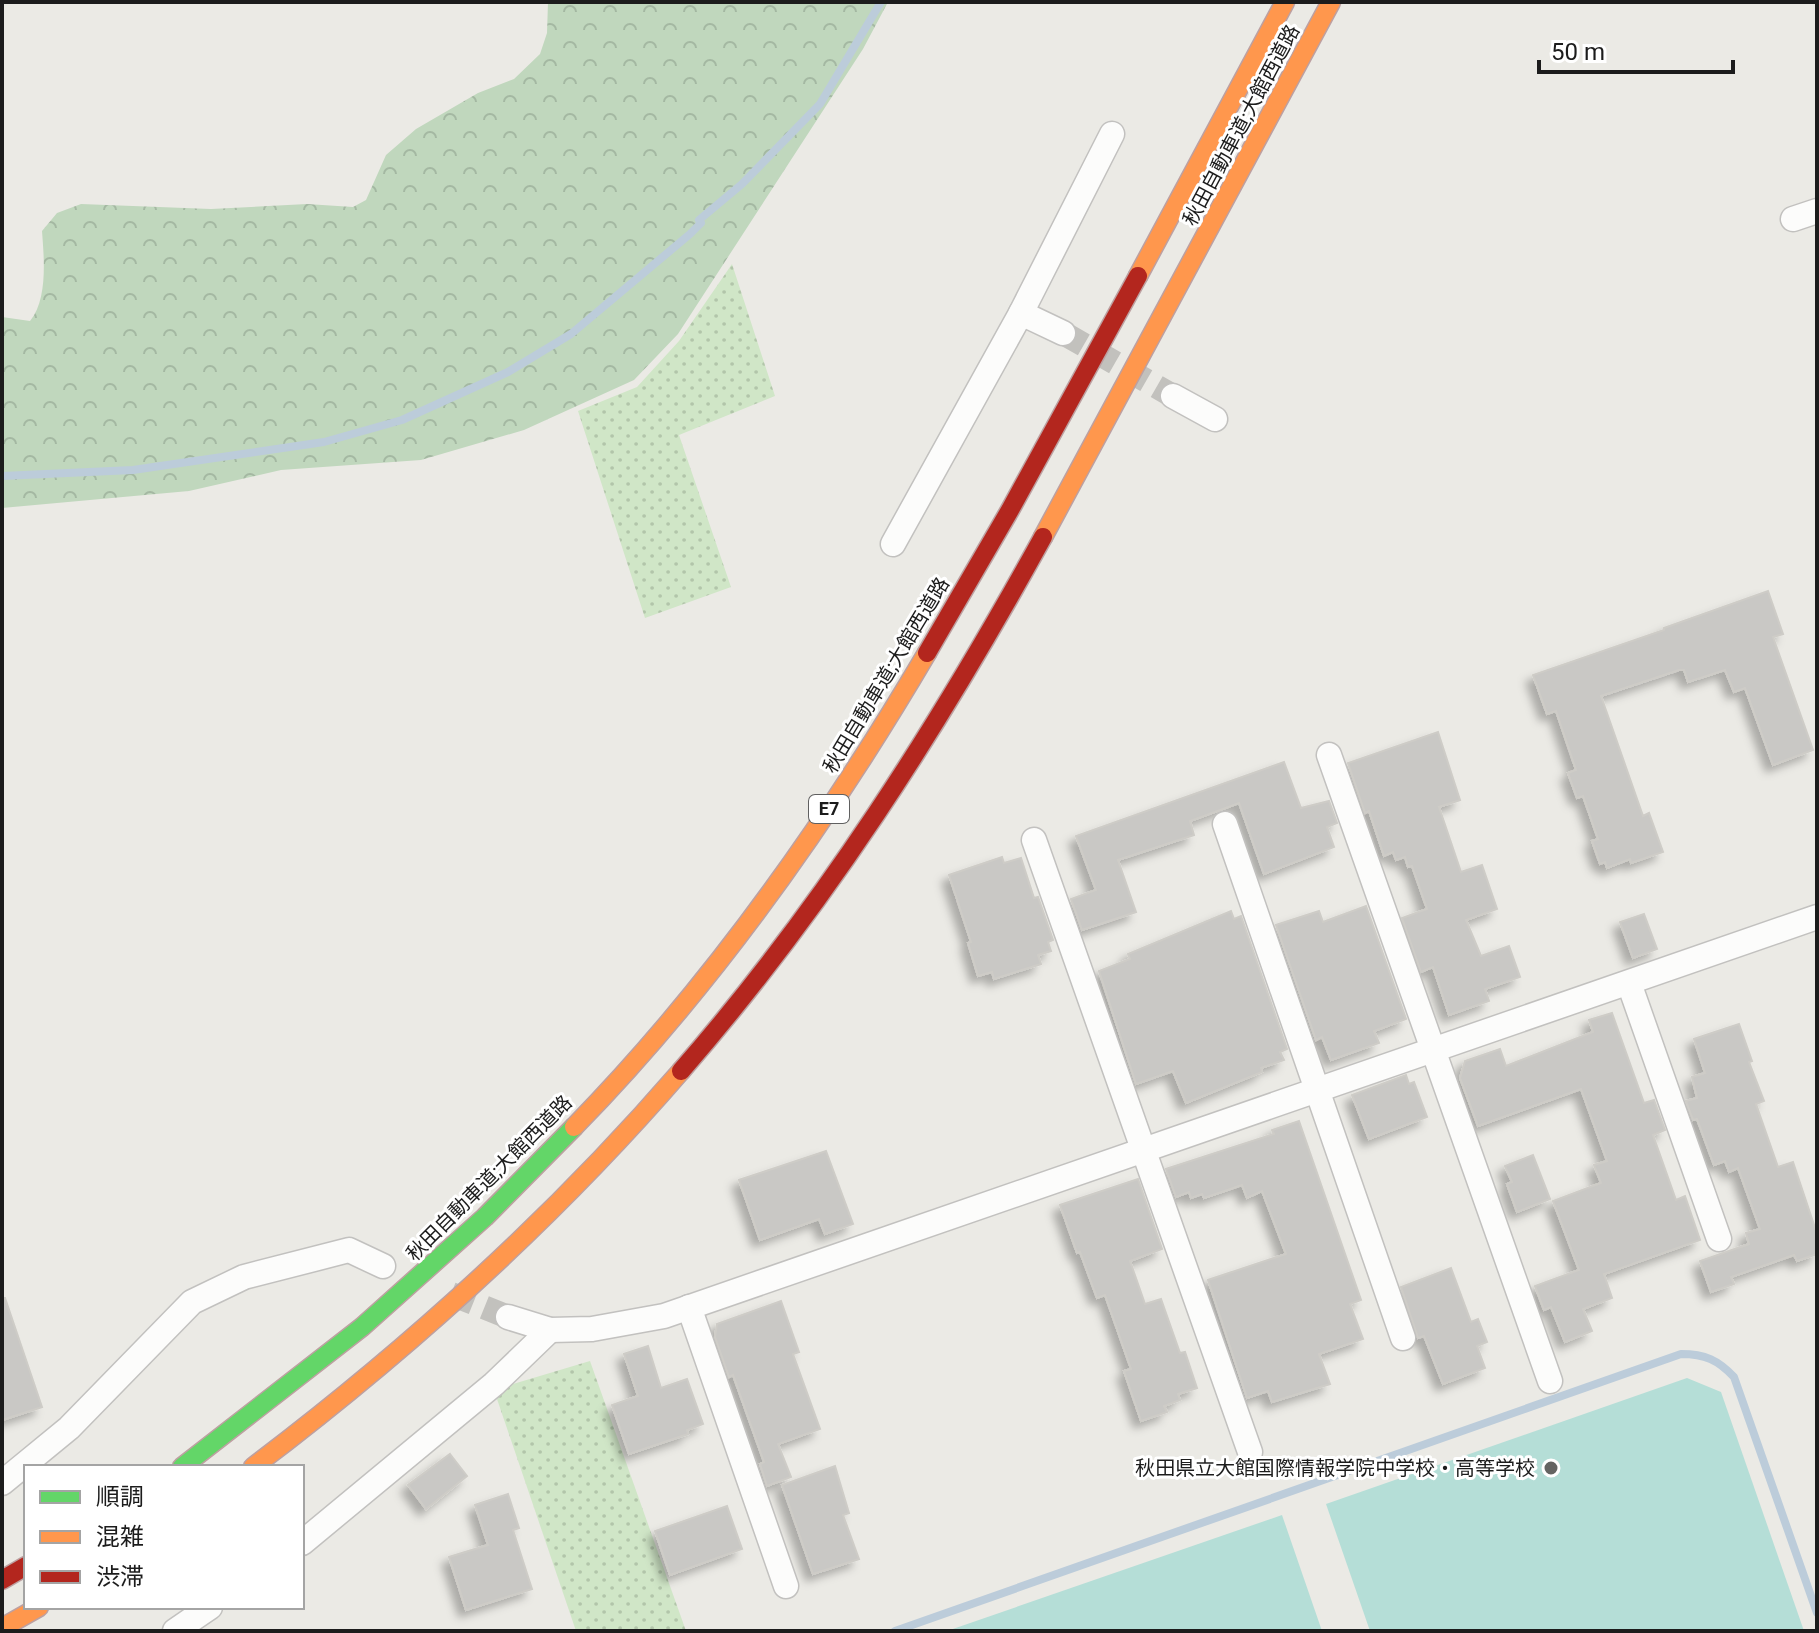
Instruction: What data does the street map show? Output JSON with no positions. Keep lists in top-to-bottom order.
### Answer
{
  "streets": {
    "highway": ["秋田自動車道;大館西道路", "E7"]
  },
  "places": ["秋田県立大館国際情報学院中学校・高等学校"],
  "legend": ["順調", "混雑", "渋滞"],
  "scale_bar": "50 m"
}
